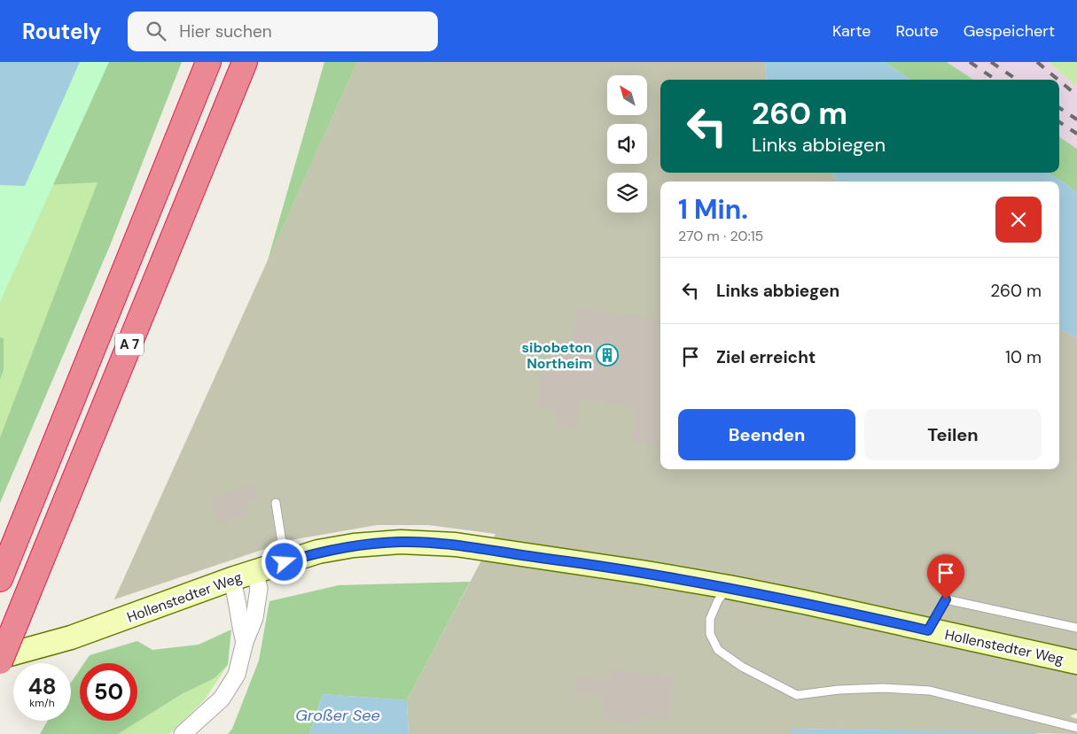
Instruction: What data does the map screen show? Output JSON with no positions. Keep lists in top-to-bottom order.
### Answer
{
  "streets": {
    "highway": ["A 7"],
    "main road": ["Hollenstedter Weg"]
  },
  "water": ["Großer See"],
  "places": {
    "building": ["sibobeton Northeim"]
  },
  "north": "top left",
  "page": {
    "header": "Routely",
    "search": "Hier suchen",
    "nav": ["Karte", "Route", "Gespeichert"],
    "turn": ["260 m", "Links abbiegen"],
    "heading": ["1 Min.", "270 m · 20:15"],
    "list": [
      {
        "name": "Links abbiegen",
        "value": "260 m"
      },
      {
        "name": "Ziel erreicht",
        "value": "10 m"
      }
    ],
    "buttons": ["Beenden", "Teilen"],
    "speed": "48 km/h",
    "limit": "50"
  }
}
